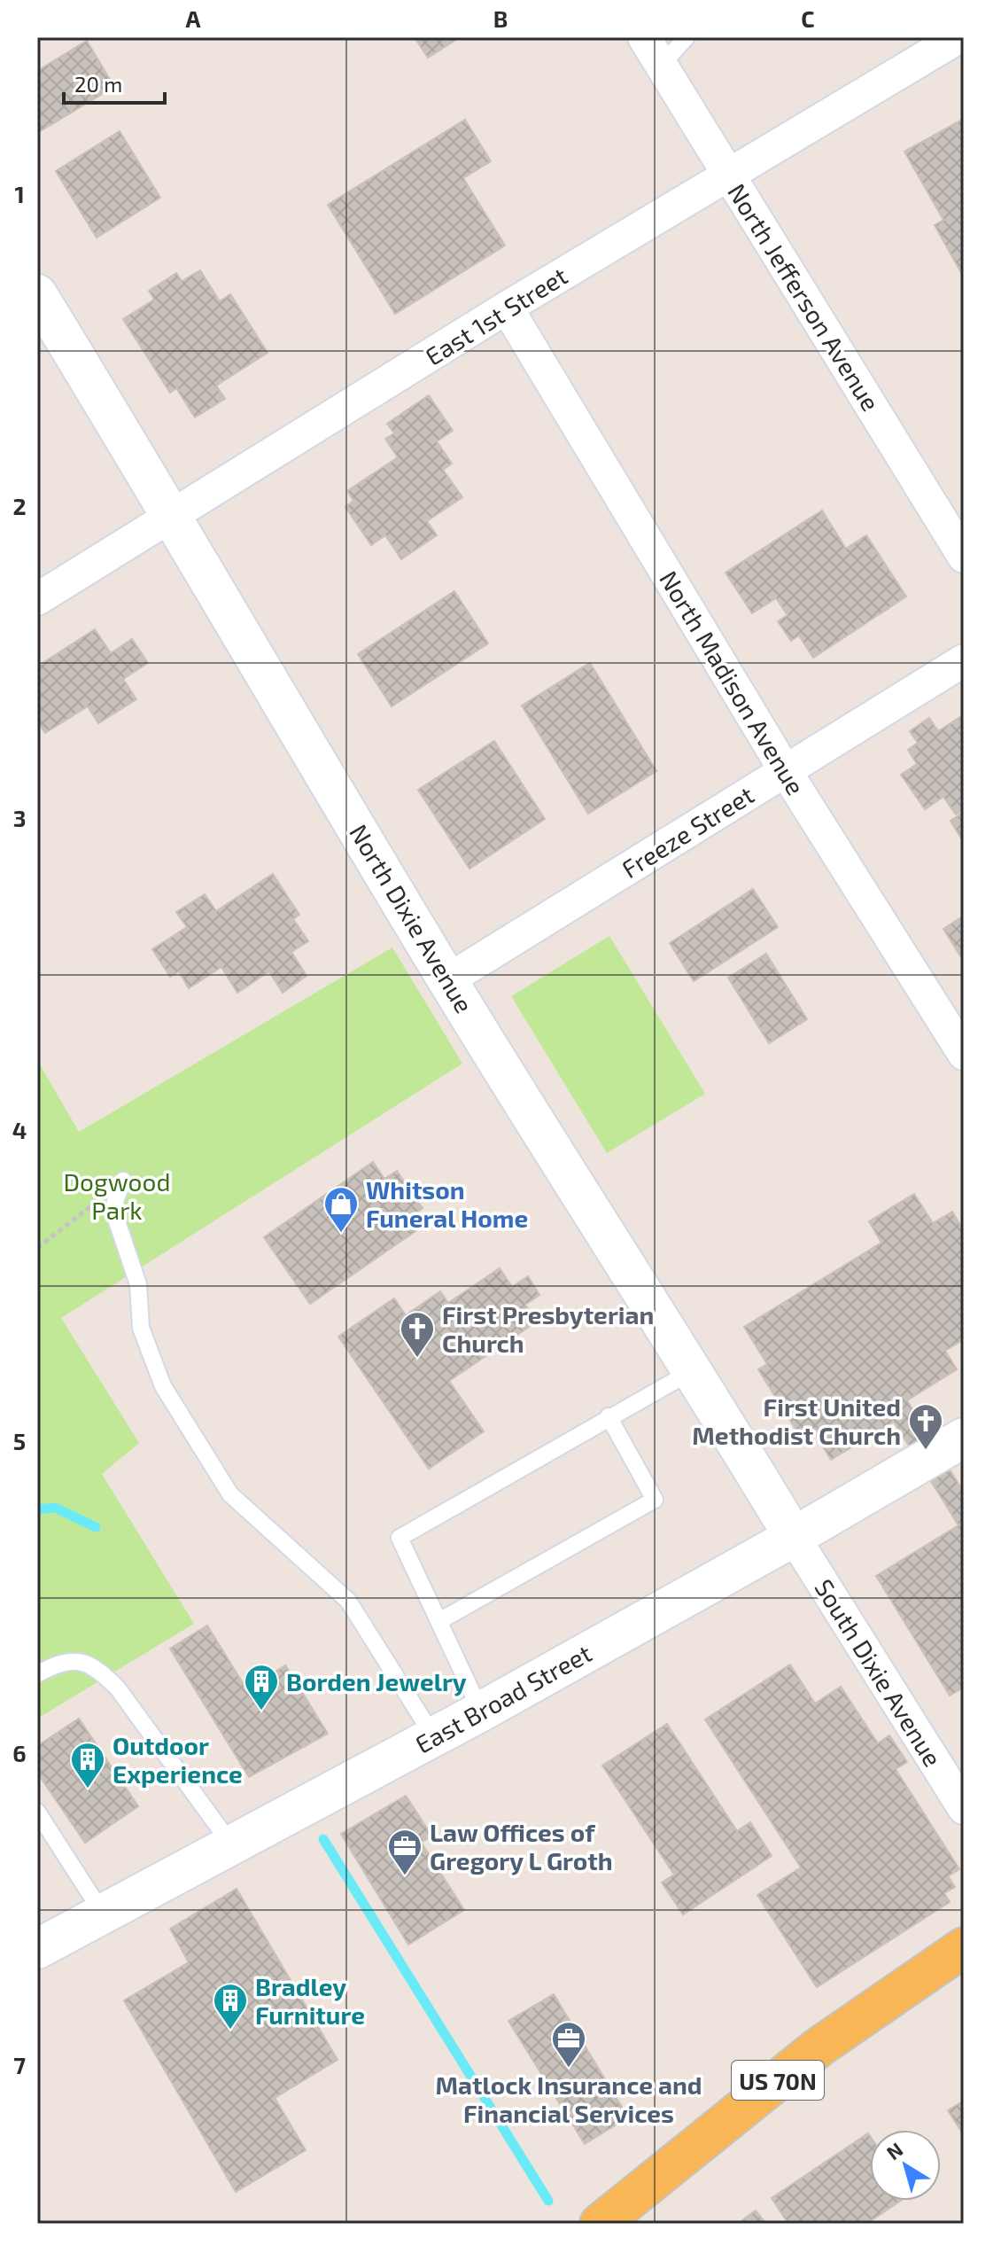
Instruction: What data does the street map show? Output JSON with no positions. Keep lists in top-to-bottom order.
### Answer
{
  "streets": {
    "main road": ["US 70N"],
    "street": [
      "North Jefferson Avenue",
      "East 1st Street",
      "North Madison Avenue",
      "Freeze Street",
      "North Dixie Avenue",
      "South Dixie Avenue",
      "East Broad Street"
    ]
  },
  "crossings": [
    ["North Jefferson Avenue", "East 1st Street"],
    ["East 1st Street", "North Madison Avenue"],
    ["East 1st Street", "North Dixie Avenue"],
    ["North Madison Avenue", "Freeze Street"],
    ["Freeze Street", "North Dixie Avenue"],
    ["North Dixie Avenue", "South Dixie Avenue"],
    ["North Dixie Avenue", "East Broad Street"],
    ["South Dixie Avenue", "East Broad Street"]
  ],
  "parks": ["Dogwood Park"],
  "places": {
    "shop": ["Whitson Funeral Home"],
    "church": ["First Presbyterian Church", "First United Methodist Church"],
    "building": ["Borden Jewelry", "Outdoor Experience", "Bradley Furniture"],
    "office": ["Law Offices of Gregory L Groth", "Matlock Insurance and Financial Services"]
  },
  "scale_bar": "20 m",
  "north": "top left",
  "grid": {
    "columns": ["A", "B", "C"],
    "rows": [
      "1",
      "2",
      "3",
      "4",
      "5",
      "6",
      "7"
    ]
  }
}
